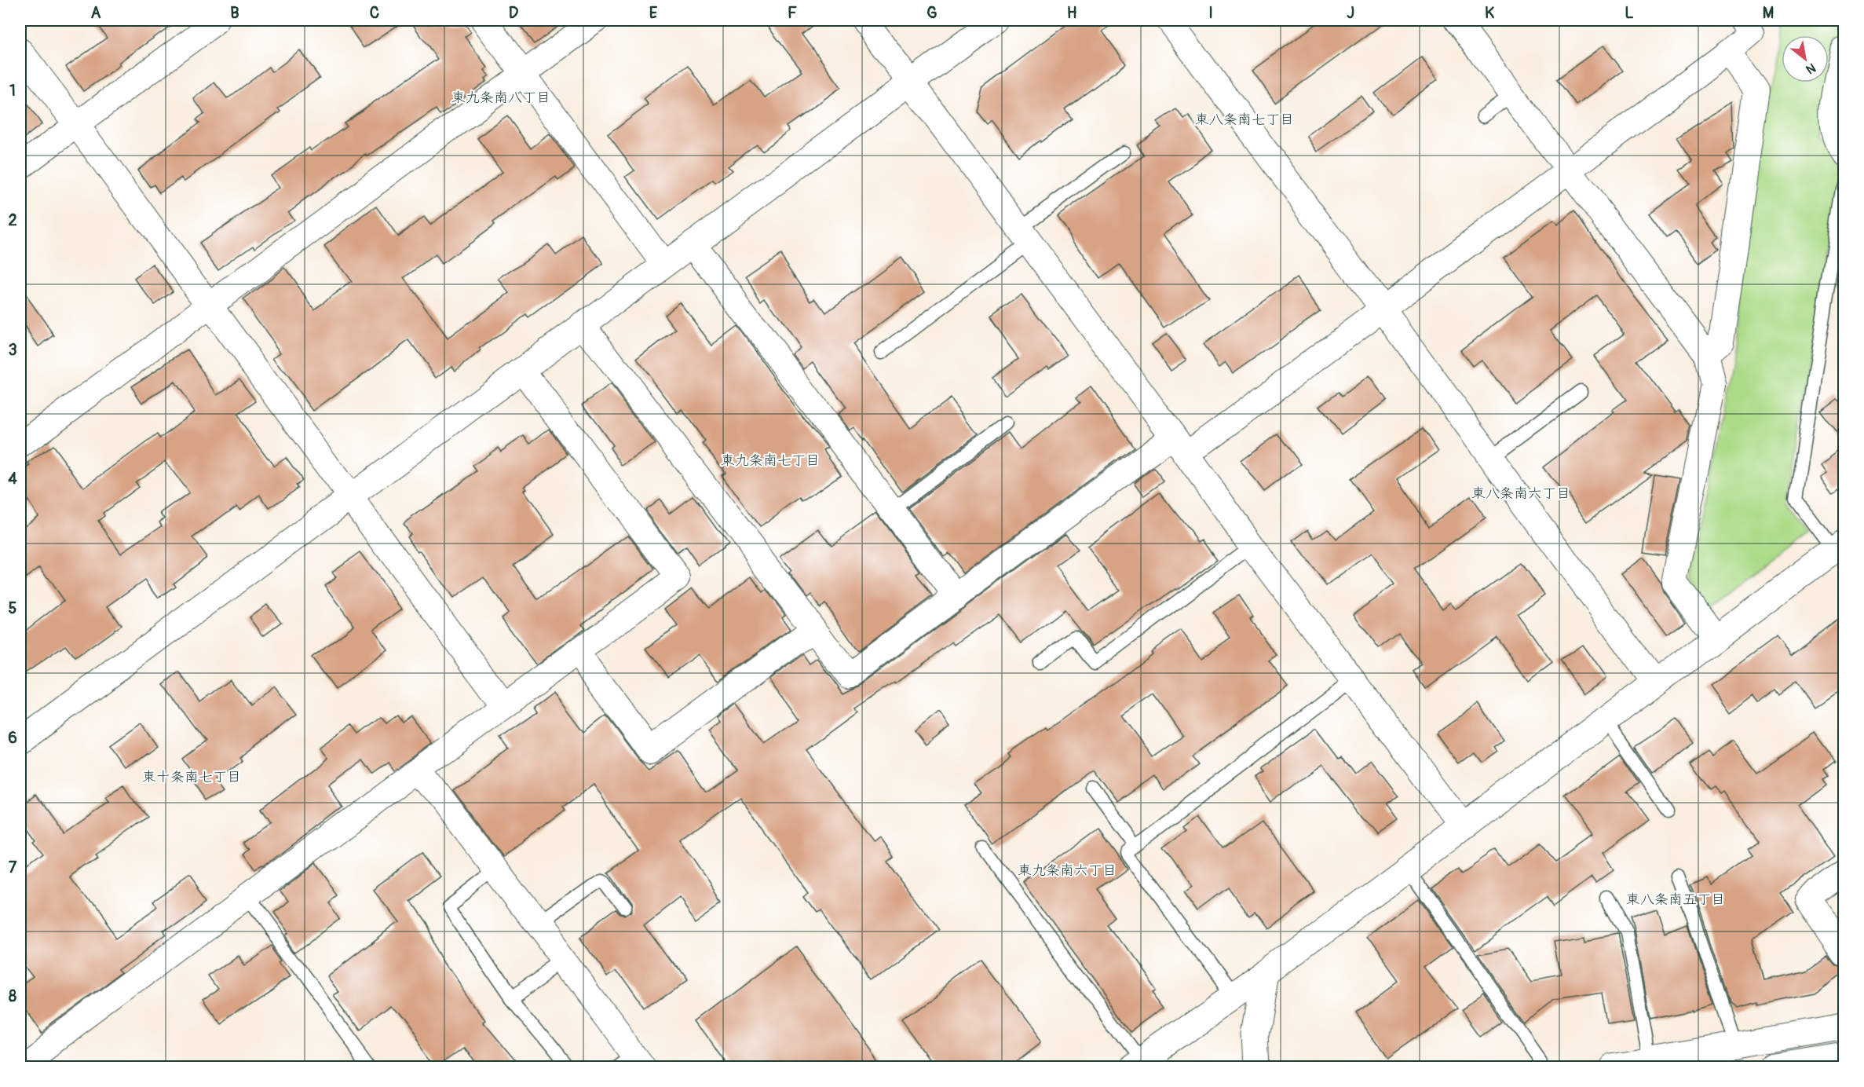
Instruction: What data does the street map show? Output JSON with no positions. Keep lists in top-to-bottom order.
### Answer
{
  "districts": [
    "東九条南八丁目",
    "東八条南七丁目",
    "東九条南七丁目",
    "東八条南六丁目",
    "東十条南七丁目",
    "東九条南六丁目",
    "東八条南五丁目"
  ],
  "north": "bottom right",
  "grid": {
    "columns": [
      "A",
      "B",
      "C",
      "D",
      "E",
      "F",
      "G",
      "H",
      "I",
      "J",
      "K",
      "L",
      "M"
    ],
    "rows": [
      "1",
      "2",
      "3",
      "4",
      "5",
      "6",
      "7",
      "8"
    ]
  }
}
